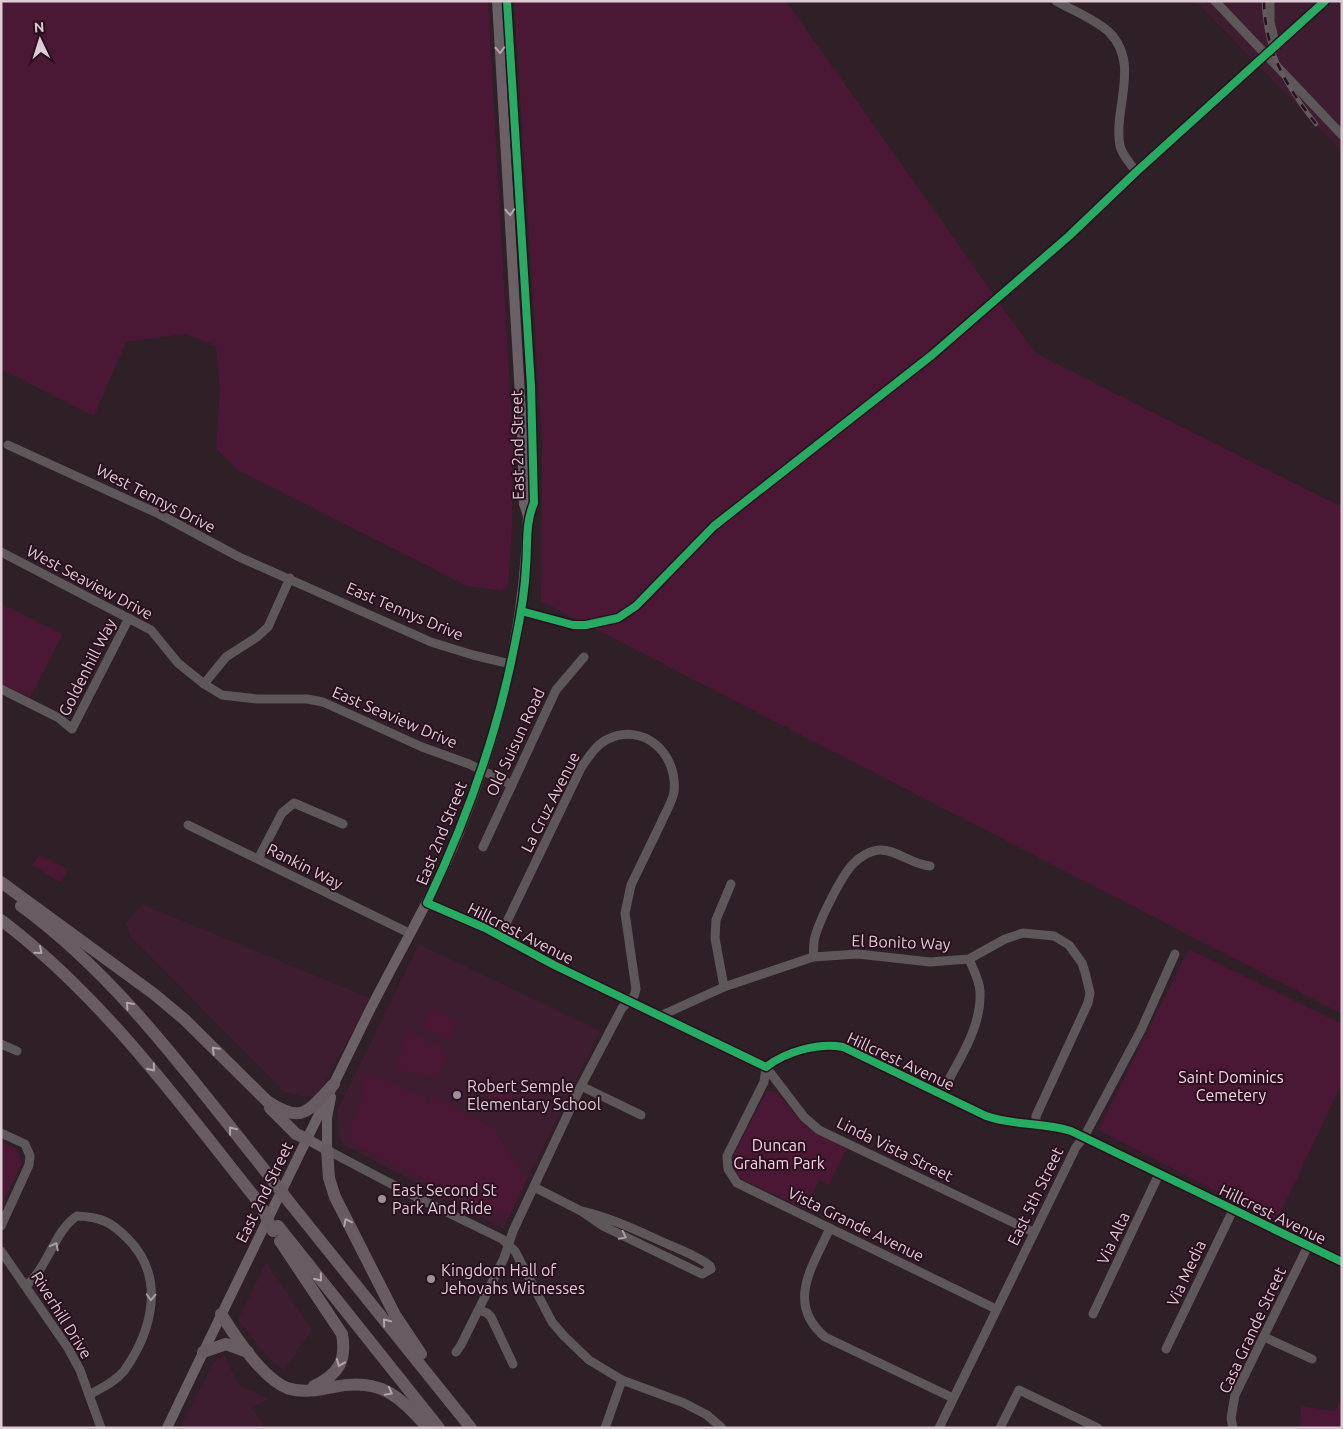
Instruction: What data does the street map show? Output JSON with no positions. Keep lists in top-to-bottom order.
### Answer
{
  "streets": {
    "main road": ["East 2nd Street"],
    "street": [
      "West Tennys Drive",
      "West Seaview Drive",
      "East Tennys Drive",
      "Goldenhill Way",
      "East Seaview Drive",
      "Old Suisun Road",
      "La Cruz Avenue",
      "Rankin Way",
      "Hillcrest Avenue",
      "El Bonito Way",
      "Linda Vista Street",
      "East 5th Street",
      "Vista Grande Avenue",
      "Via Alta",
      "Via Media",
      "Riverhill Drive",
      "Casa Grande Street"
    ]
  },
  "crossings": [
    ["East 2nd Street", "East Tennys Drive"],
    ["East 2nd Street", "East Seaview Drive"],
    ["East 2nd Street", "Rankin Way"],
    ["East 2nd Street", "Hillcrest Avenue"],
    ["West Tennys Drive", "East Tennys Drive"],
    ["West Seaview Drive", "Goldenhill Way"],
    ["West Seaview Drive", "East Seaview Drive"],
    ["East Seaview Drive", "Old Suisun Road"],
    ["La Cruz Avenue", "Hillcrest Avenue"],
    ["Hillcrest Avenue", "El Bonito Way"],
    ["Hillcrest Avenue", "Linda Vista Street"],
    ["Hillcrest Avenue", "East 5th Street"],
    ["Hillcrest Avenue", "Vista Grande Avenue"],
    ["Hillcrest Avenue", "Via Alta"],
    ["Hillcrest Avenue", "Via Media"],
    ["Hillcrest Avenue", "Casa Grande Street"],
    ["Linda Vista Street", "East 5th Street"],
    ["Linda Vista Street", "Vista Grande Avenue"],
    ["East 5th Street", "Vista Grande Avenue"]
  ],
  "parks": ["Saint Dominics Cemetery", "Duncan Graham Park"],
  "places": ["Robert Semple Elementary School", "East Second St Park And Ride", "Kingdom Hall of Jehovahs Witnesses"],
  "north": "top"
}
